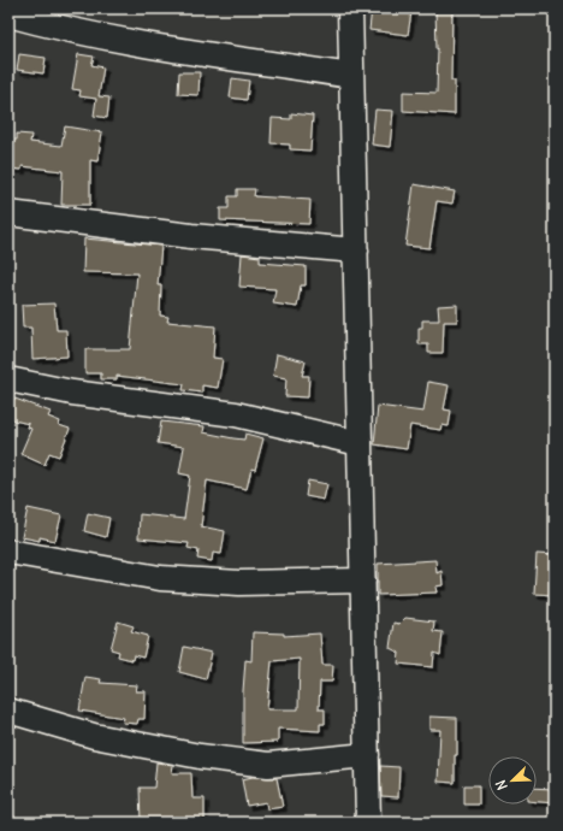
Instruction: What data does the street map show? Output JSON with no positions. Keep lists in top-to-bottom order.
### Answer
{
  "north": "bottom left"
}
